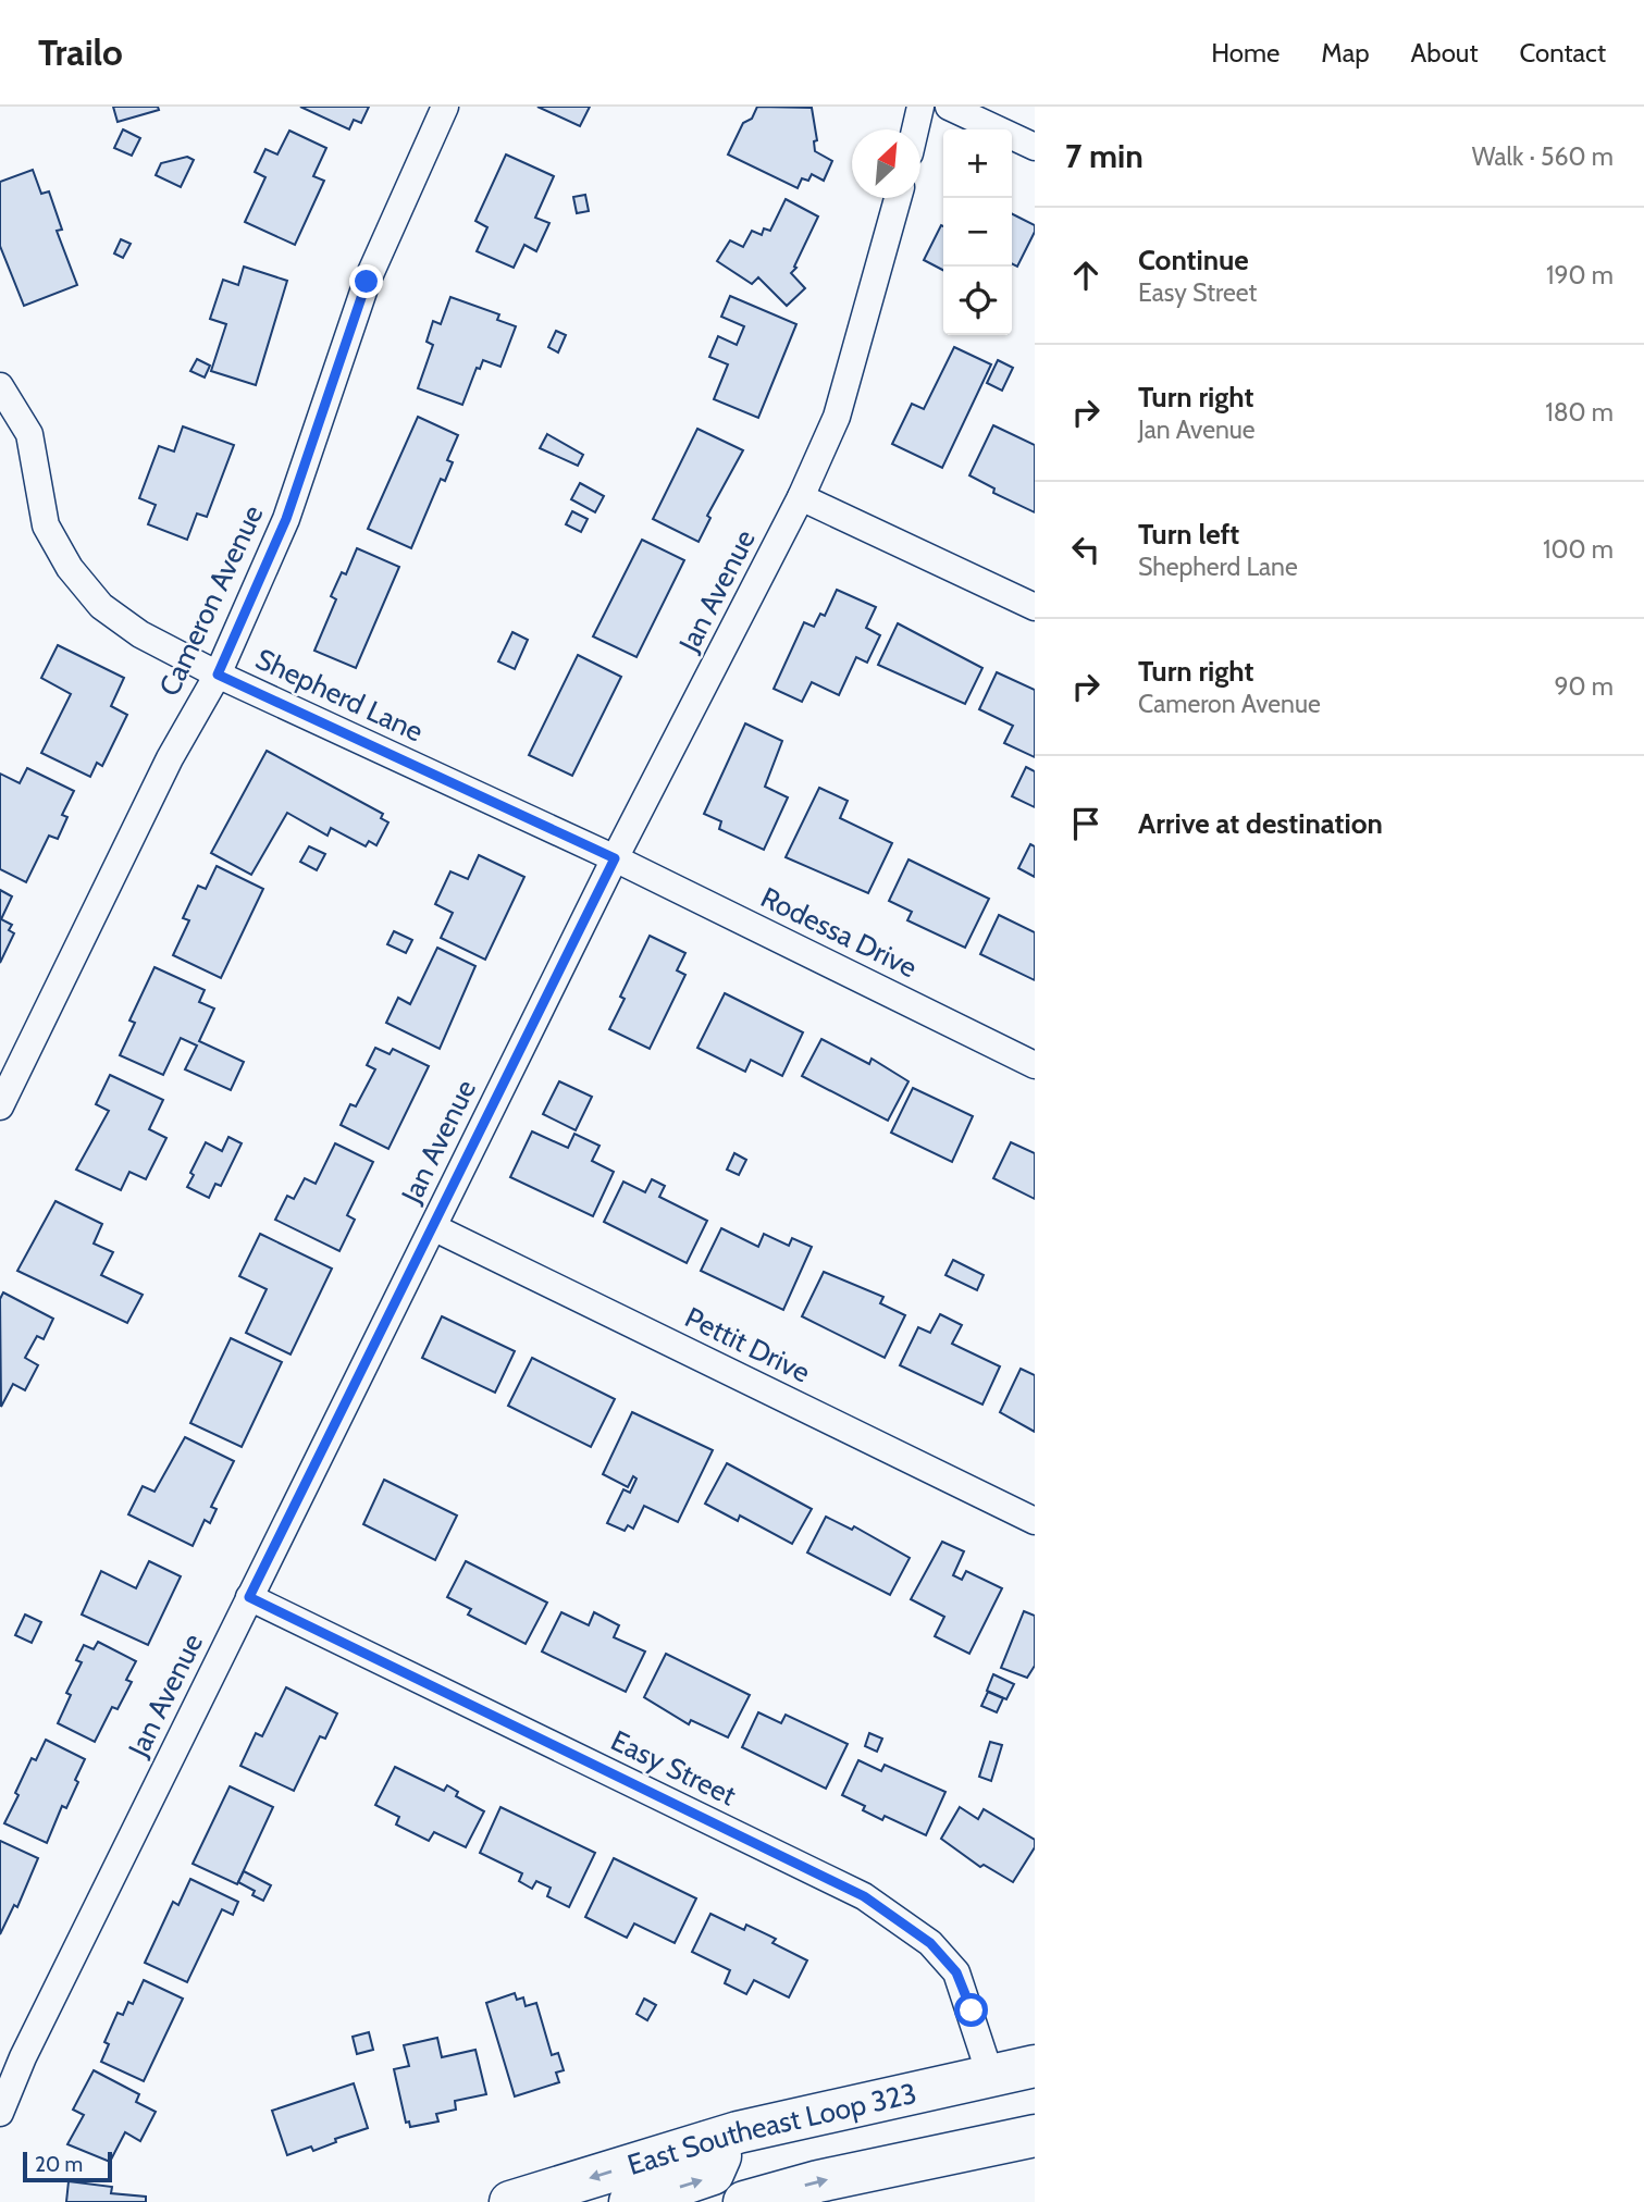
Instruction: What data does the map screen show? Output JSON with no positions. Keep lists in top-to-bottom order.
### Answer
{
  "streets": {
    "highway": ["East Southeast Loop 323"],
    "street": [
      "Jan Avenue",
      "Cameron Avenue",
      "Shepherd Lane",
      "Rodessa Drive",
      "Pettit Drive",
      "Easy Street"
    ]
  },
  "crossings": [
    ["Jan Avenue", "Shepherd Lane"],
    ["Jan Avenue", "Rodessa Drive"],
    ["Jan Avenue", "Pettit Drive"],
    ["Jan Avenue", "Easy Street"],
    ["Cameron Avenue", "Shepherd Lane"],
    ["Shepherd Lane", "Rodessa Drive"],
    ["Easy Street", "East Southeast Loop 323"]
  ],
  "one_way": ["East Southeast Loop 323"],
  "scale_bar": "20 m",
  "north": "top right",
  "page": {
    "header": "Trailo",
    "nav": [
      "Home",
      "Map",
      "About",
      "Contact"
    ],
    "heading": ["7 min", "Walk · 560 m"],
    "map_buttons": ["+", "−"],
    "list": [
      ["Continue", "Easy Street", "190 m"],
      ["Turn right", "Jan Avenue", "180 m"],
      ["Turn left", "Shepherd Lane", "100 m"],
      ["Turn right", "Cameron Avenue", "90 m"],
      "Arrive at destination"
    ],
    "scale": "20 m"
  }
}
